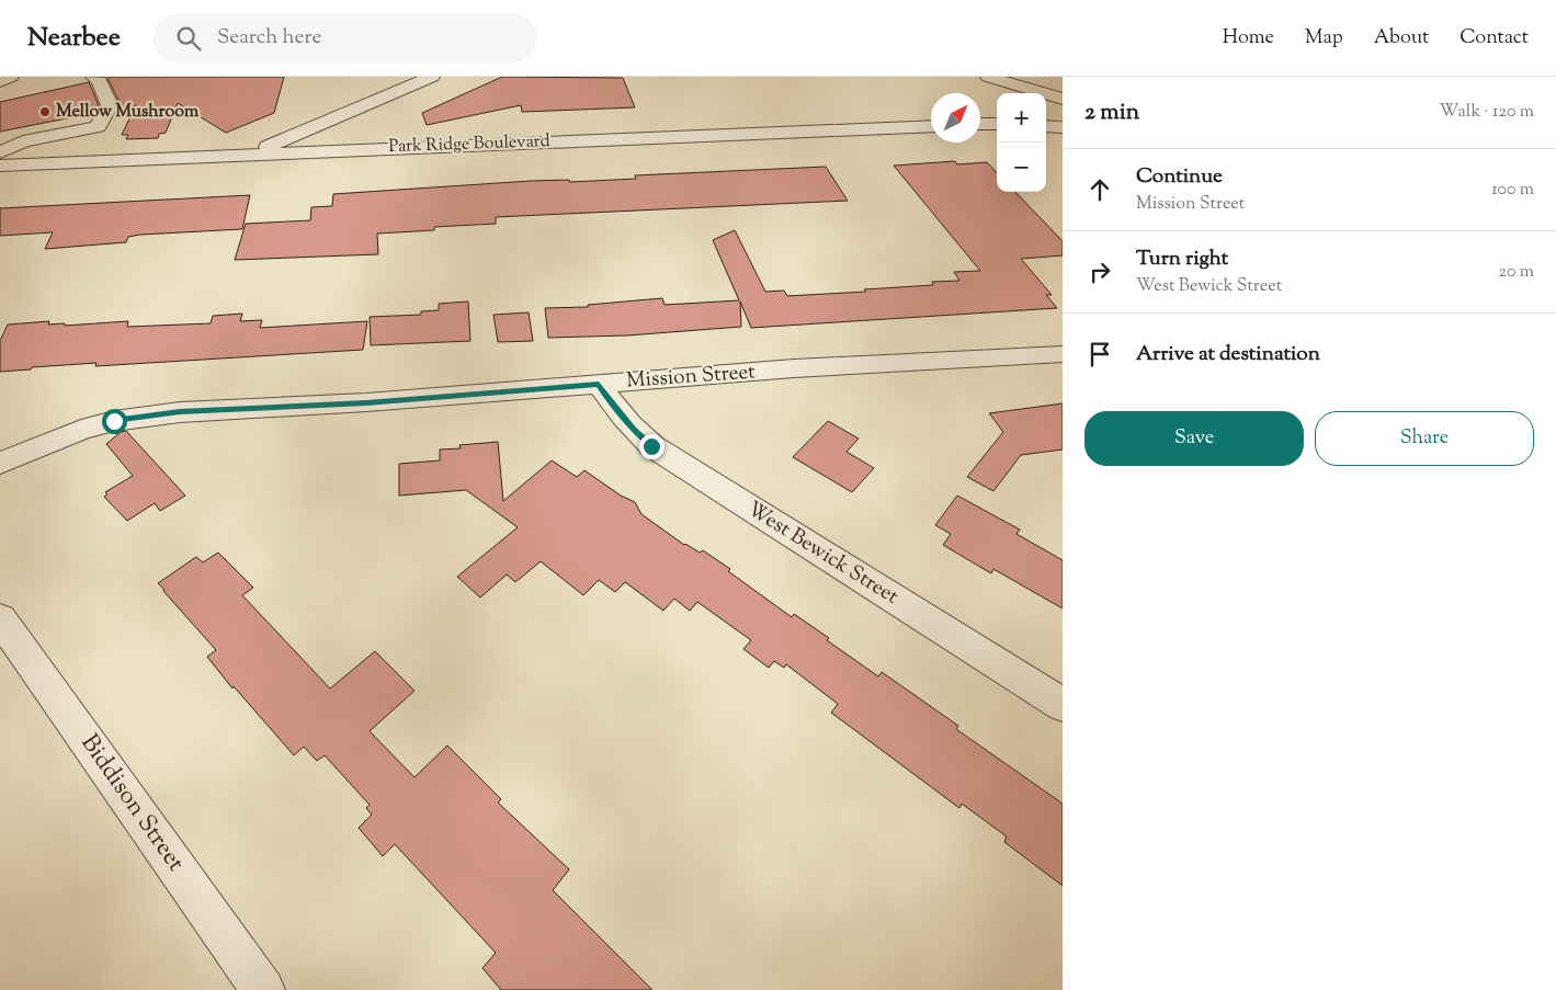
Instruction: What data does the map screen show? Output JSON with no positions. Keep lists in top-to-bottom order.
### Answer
{
  "streets": {
    "street": [
      "Park Ridge Boulevard",
      "Mission Street",
      "West Bewick Street",
      "Biddison Street"
    ]
  },
  "crossings": [
    ["Mission Street", "West Bewick Street"]
  ],
  "places": ["Mellow Mushroom"],
  "north": "top right",
  "page": {
    "header": "Nearbee",
    "search": "Search here",
    "nav": [
      "Home",
      "Map",
      "About",
      "Contact"
    ],
    "heading": ["2 min", "Walk · 120 m"],
    "map_buttons": ["+", "−"],
    "list": [
      ["Continue", "Mission Street", "100 m"],
      ["Turn right", "West Bewick Street", "20 m"],
      "Arrive at destination"
    ],
    "buttons": ["Save", "Share"]
  }
}
